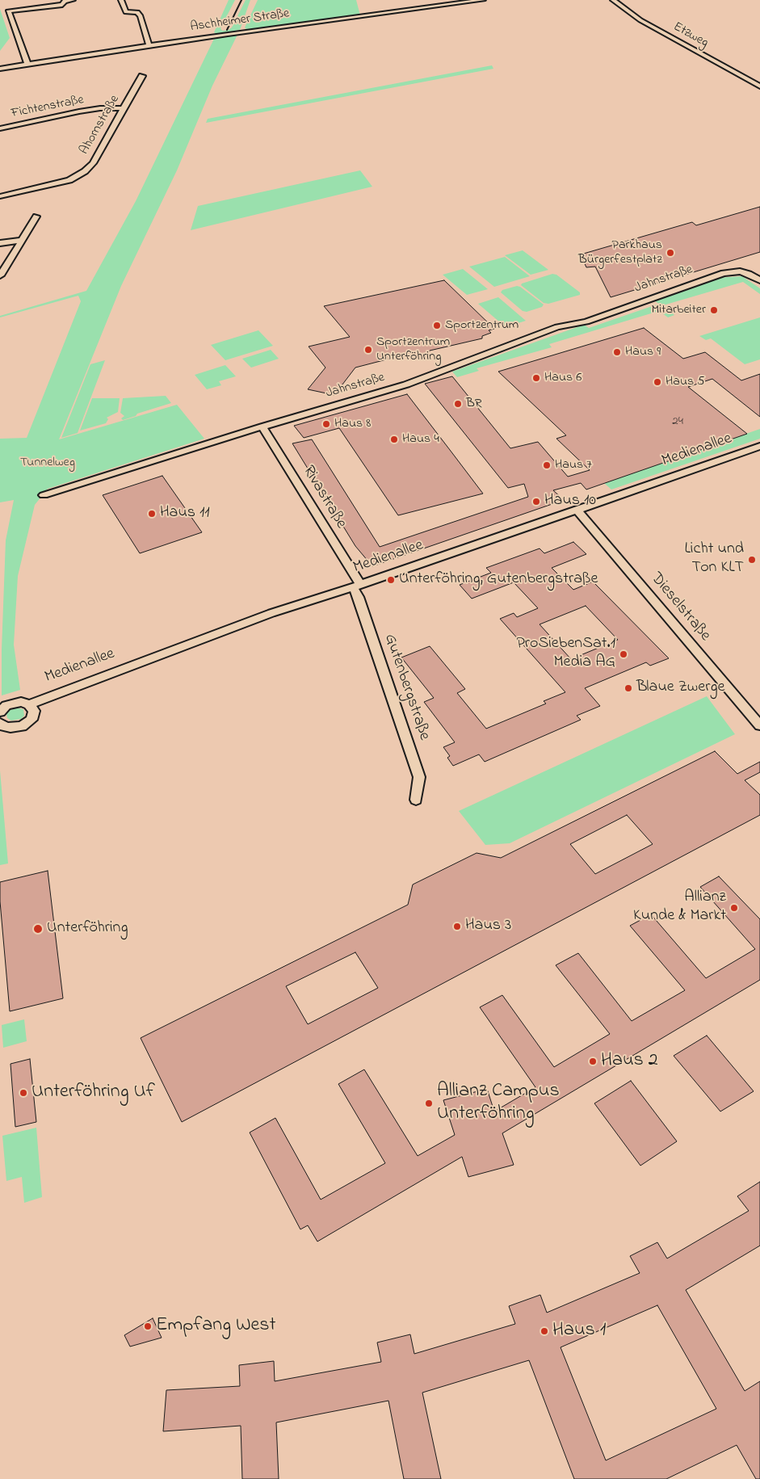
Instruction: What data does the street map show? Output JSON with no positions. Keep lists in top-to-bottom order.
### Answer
{
  "streets": {
    "street": [
      "Aschheimer Straße",
      "Etzweg",
      "Fichtenstraße",
      "Ahornstraße",
      "Jahnstraße",
      "Medienallee",
      "Rivastraße",
      "Dieselstraße",
      "Gutenbergstraße"
    ]
  },
  "crossings": [
    ["Fichtenstraße", "Ahornstraße"],
    ["Jahnstraße", "Rivastraße"],
    ["Medienallee", "Rivastraße"],
    ["Medienallee", "Dieselstraße"],
    ["Medienallee", "Gutenbergstraße"],
    ["Rivastraße", "Gutenbergstraße"]
  ],
  "parks": ["Tunnelweg"],
  "places": [
    "Parkhaus Bürgerfestplatz",
    "Mitarbeiter",
    "Sportzentrum",
    "Sportzentrum Unterföhring",
    "Haus 9",
    "Haus 6",
    "Haus 5",
    "BR",
    "Haus 8",
    "Haus 4",
    "Haus 7",
    "Haus 10",
    "Haus 11",
    "Licht und Ton KLT",
    "Unterföhring, Gutenbergstraße",
    "ProSiebenSat.1 Media AG",
    "Blaue Zwerge",
    "Allianz Kunde & Markt",
    "Haus 3",
    "Unterföhring",
    "Haus 2",
    "Unterföhring Uf",
    "Allianz Campus Unterföhring",
    "Empfang West",
    "Haus 1"
  ],
  "house_numbers": ["24"]
}
